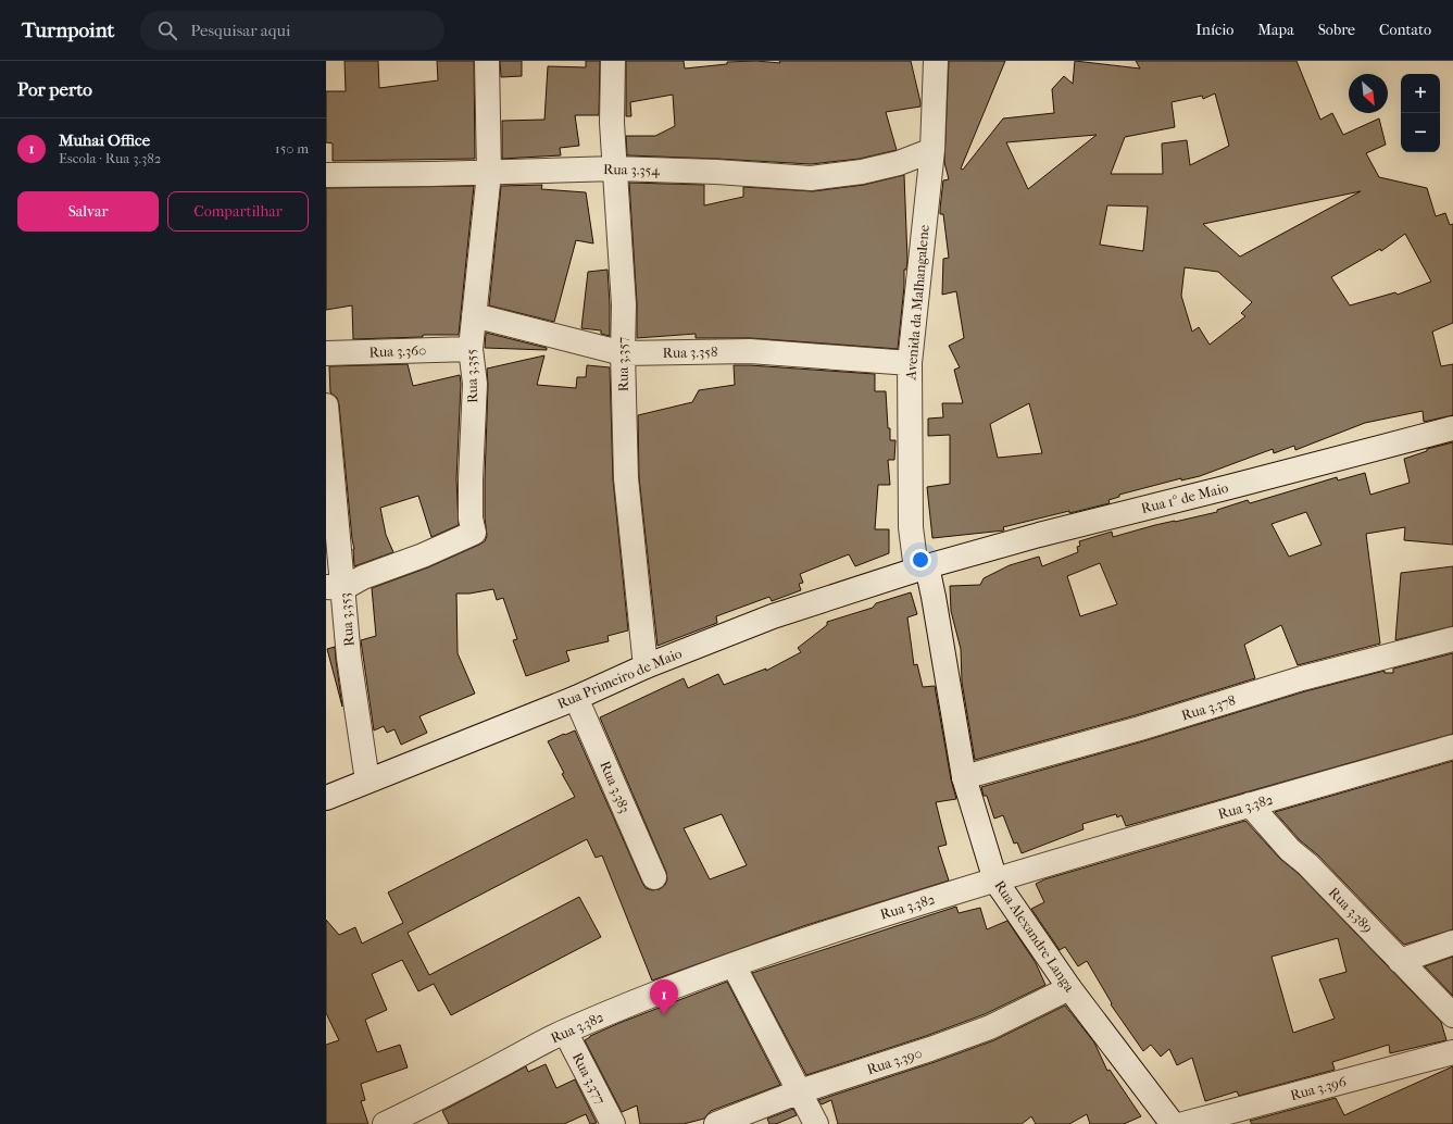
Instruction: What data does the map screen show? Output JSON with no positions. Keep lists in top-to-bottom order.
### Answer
{
  "streets": {
    "street": [
      "Rua 3.354",
      "Avenida da Malhangalene",
      "Rua 3.360",
      "Rua 3.358",
      "Rua 3.357",
      "Rua 3.355",
      "Rua 1º de Maio",
      "Rua 3.353",
      "Rua Primeiro de Maio",
      "Rua 3.378",
      "Rua 3.383",
      "Rua 3.382",
      "Rua 3.389",
      "Rua Alexandre Langa",
      "Rua 3.390",
      "Rua 3.377",
      "Rua 3.396"
    ]
  },
  "crossings": [
    ["Rua 3.354", "Avenida da Malhangalene"],
    ["Rua 3.354", "Rua 3.357"],
    ["Rua 3.354", "Rua 3.355"],
    ["Avenida da Malhangalene", "Rua 3.358"],
    ["Avenida da Malhangalene", "Rua 1º de Maio"],
    ["Avenida da Malhangalene", "Rua Primeiro de Maio"],
    ["Avenida da Malhangalene", "Rua Alexandre Langa"],
    ["Rua 3.360", "Rua 3.355"],
    ["Rua 3.358", "Rua 3.357"],
    ["Rua 3.358", "Rua 3.355"],
    ["Rua 3.357", "Rua Primeiro de Maio"],
    ["Rua 3.355", "Rua 3.353"],
    ["Rua 1º de Maio", "Rua Primeiro de Maio"],
    ["Rua 1º de Maio", "Rua Alexandre Langa"],
    ["Rua 3.353", "Rua Primeiro de Maio"],
    ["Rua Primeiro de Maio", "Rua 3.383"],
    ["Rua Primeiro de Maio", "Rua Alexandre Langa"],
    ["Rua 3.378", "Rua Alexandre Langa"],
    ["Rua 3.382", "Rua 3.389"],
    ["Rua 3.382", "Rua Alexandre Langa"],
    ["Rua 3.382", "Rua 3.377"],
    ["Rua Alexandre Langa", "Rua 3.390"]
  ],
  "north": "bottom right",
  "page": {
    "header": "Turnpoint",
    "search": "Pesquisar aqui",
    "nav": [
      "Início",
      "Mapa",
      "Sobre",
      "Contato"
    ],
    "heading": "Por perto",
    "map_buttons": ["+", "−"],
    "list": [
      {
        "mark": "1",
        "name": "Muhai Office",
        "note": "Escola · Rua 3.382",
        "value": "150 m"
      }
    ],
    "buttons": ["Salvar", "Compartilhar"],
    "pins": "1"
  }
}
